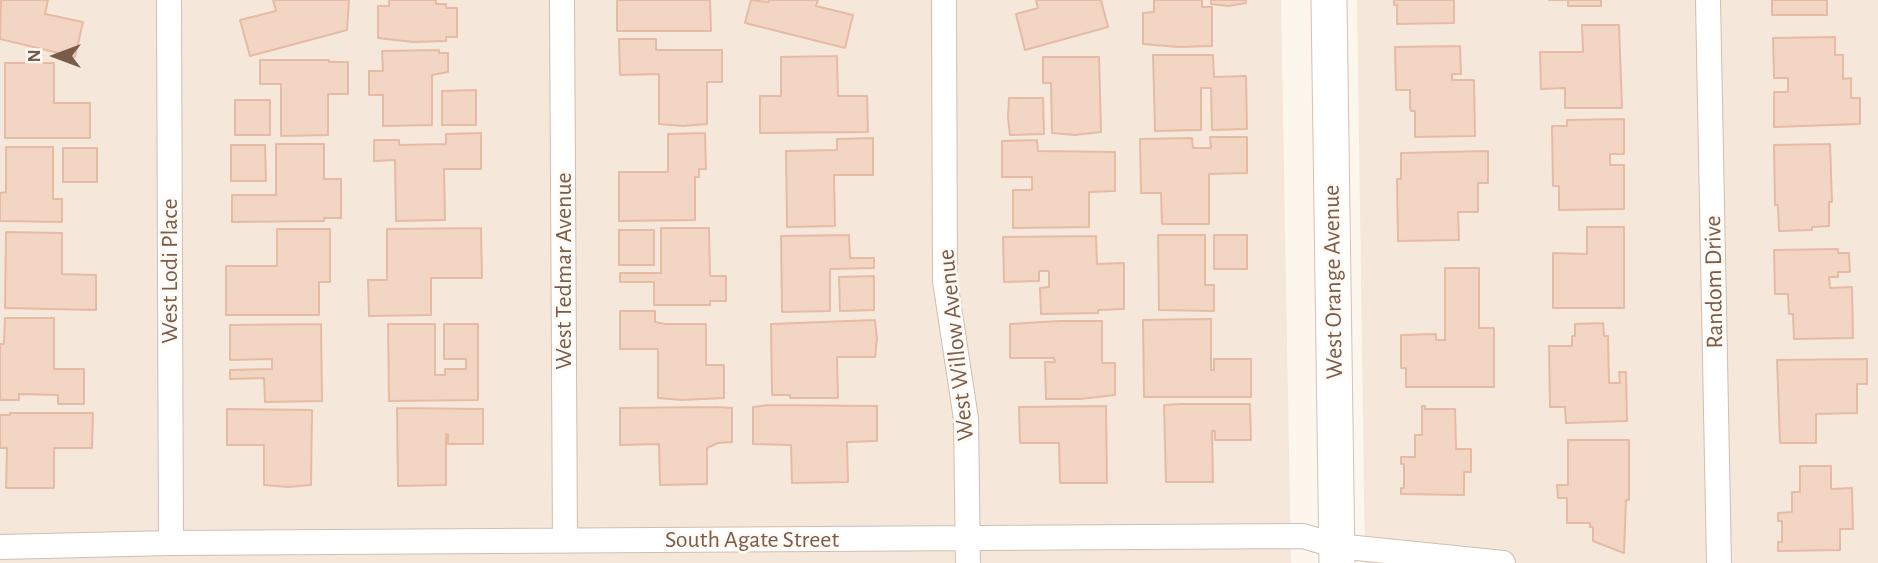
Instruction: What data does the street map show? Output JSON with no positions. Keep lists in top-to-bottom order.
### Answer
{
  "streets": {
    "street": [
      "West Lodi Place",
      "West Tedmar Avenue",
      "West Orange Avenue",
      "Random Drive",
      "West Willow Avenue",
      "South Agate Street"
    ]
  },
  "crossings": [
    ["West Lodi Place", "South Agate Street"],
    ["West Tedmar Avenue", "South Agate Street"],
    ["West Orange Avenue", "South Agate Street"],
    ["West Willow Avenue", "South Agate Street"]
  ],
  "north": "left"
}
